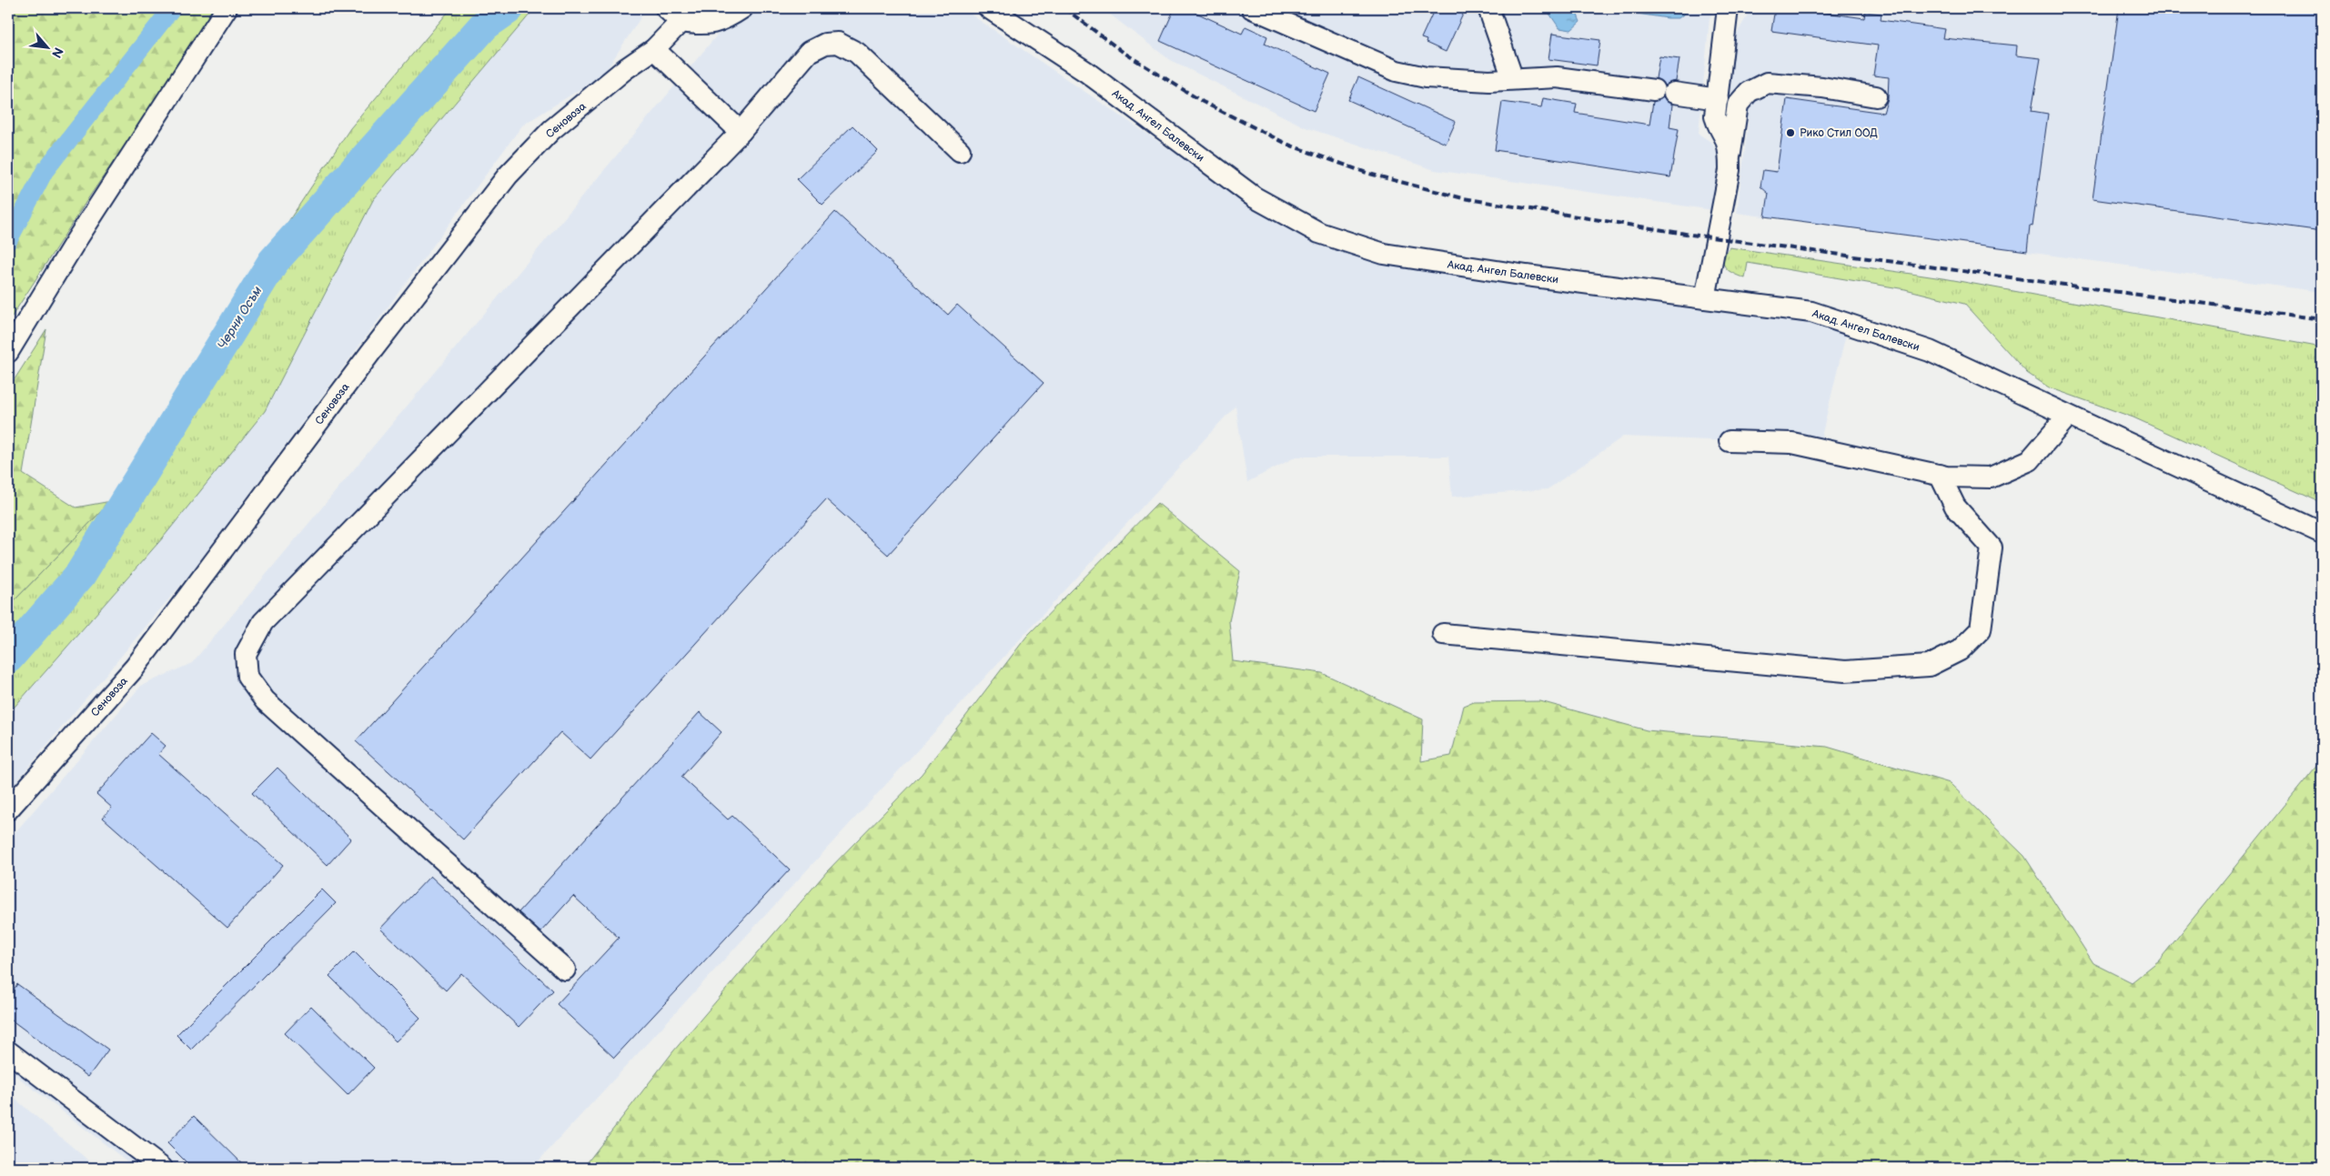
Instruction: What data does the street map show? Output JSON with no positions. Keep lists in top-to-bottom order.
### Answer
{
  "streets": {
    "street": ["Сеновоза", "Акад. Ангел Балевски"]
  },
  "water": ["Черни Осъм"],
  "places": ["Рико Стил ООД"],
  "north": "bottom right"
}
